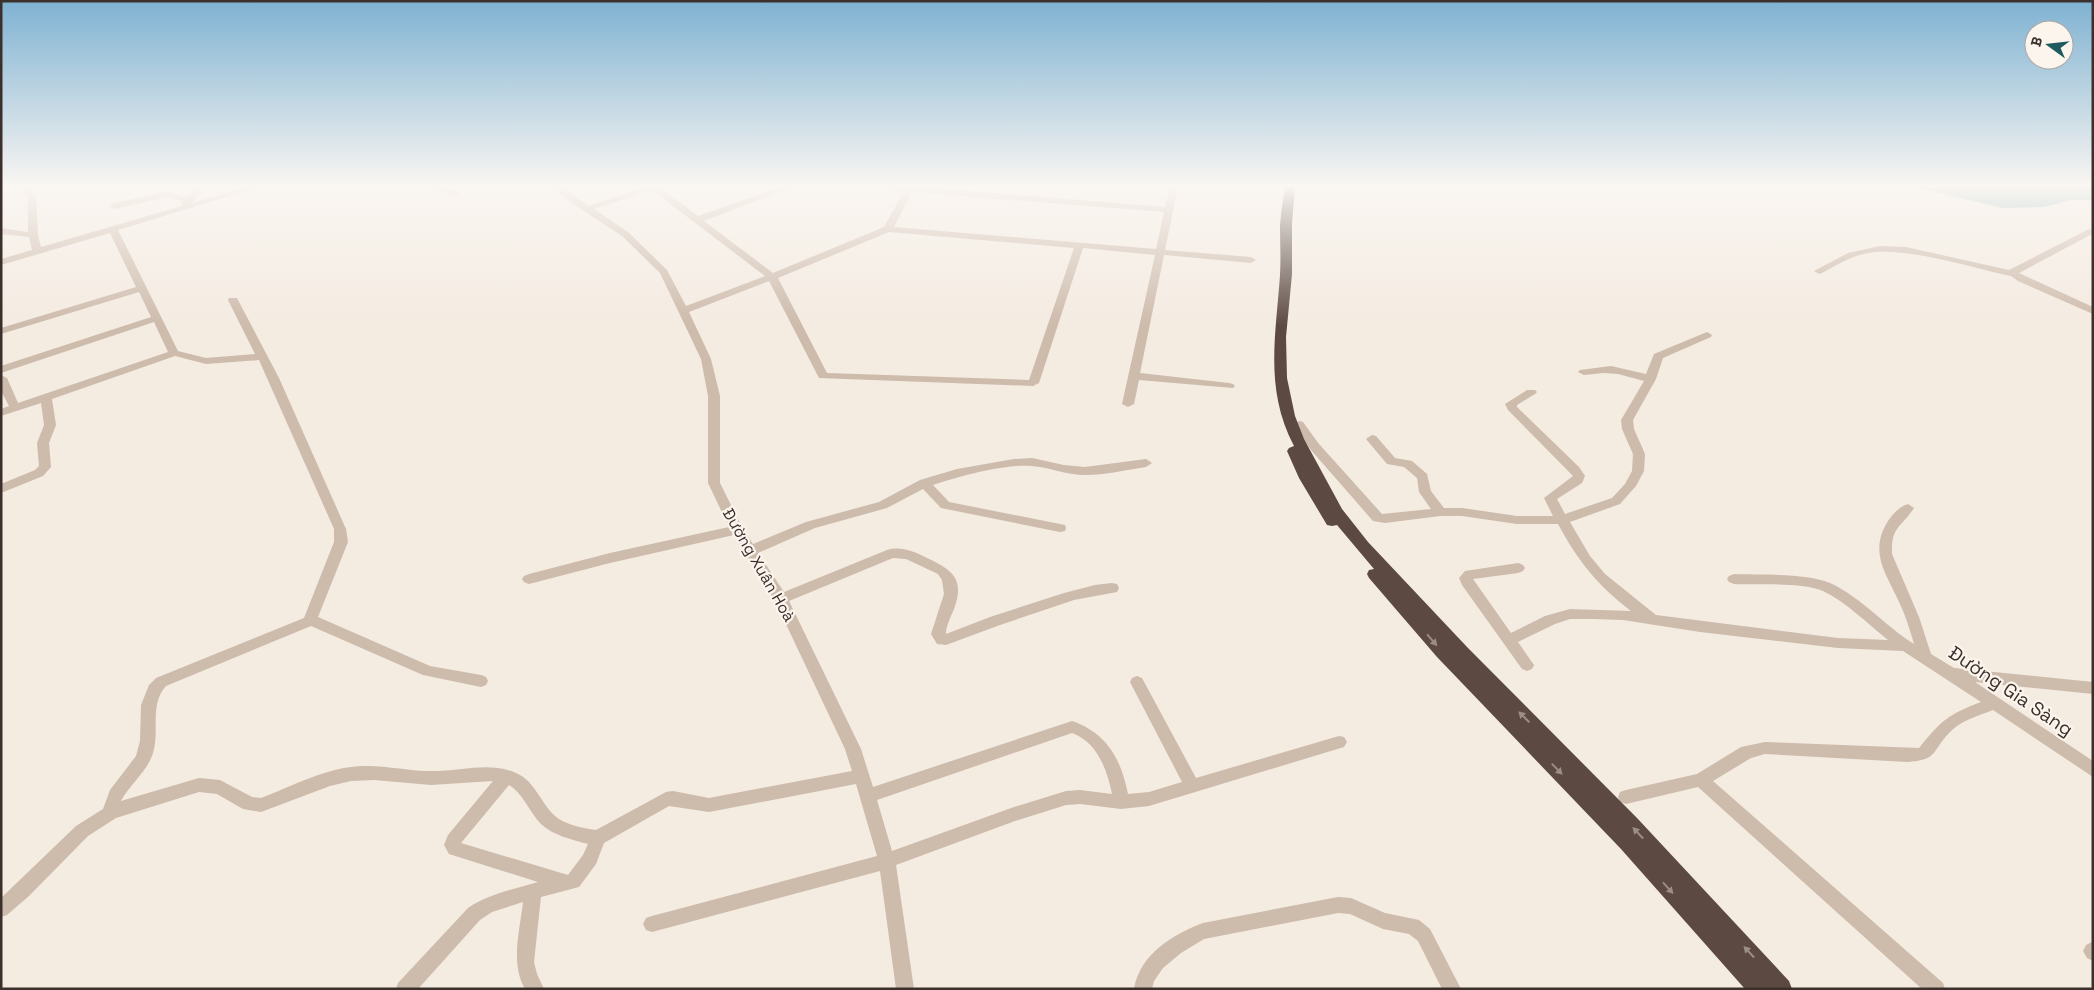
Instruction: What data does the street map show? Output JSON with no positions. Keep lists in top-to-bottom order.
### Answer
{
  "streets": {
    "street": ["Đường Xuân Hoà", "Đường Gia Sàng"]
  },
  "north": "left"
}
